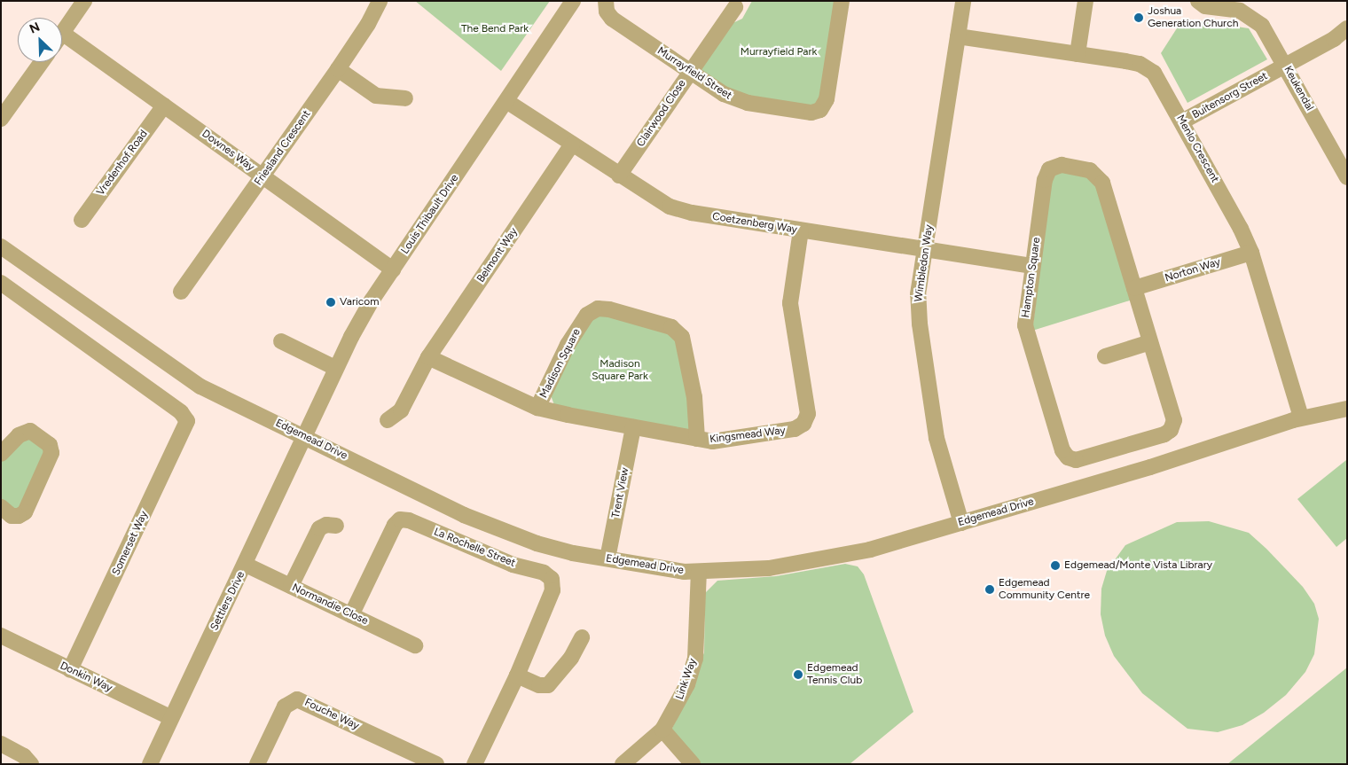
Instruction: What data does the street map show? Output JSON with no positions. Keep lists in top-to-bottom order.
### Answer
{
  "streets": {
    "street": [
      "Murrayfield Street",
      "Keukendal",
      "Buitensorg Street",
      "Clairwood Close",
      "Friesland Crescent",
      "Menlo Crescent",
      "Downes Way",
      "Vredenhof Road",
      "Louis Thibault Drive",
      "Coetzenberg Way",
      "Belmont Way",
      "Wimbledon Way",
      "Norton Way",
      "Hampton Square",
      "Madison Square",
      "Kingsmead Way",
      "Edgemead Drive",
      "Trent View",
      "Somerset Way",
      "La Rochelle Street",
      "Settlers Drive",
      "Normandie Close",
      "Donkin Way",
      "Link Way",
      "Fouche Way"
    ]
  },
  "crossings": [
    ["Murrayfield Street", "Clairwood Close"],
    ["Keukendal", "Buitensorg Street"],
    ["Buitensorg Street", "Menlo Crescent"],
    ["Clairwood Close", "Coetzenberg Way"],
    ["Friesland Crescent", "Downes Way"],
    ["Menlo Crescent", "Wimbledon Way"],
    ["Menlo Crescent", "Norton Way"],
    ["Menlo Crescent", "Edgemead Drive"],
    ["Downes Way", "Vredenhof Road"],
    ["Downes Way", "Louis Thibault Drive"],
    ["Louis Thibault Drive", "Coetzenberg Way"],
    ["Louis Thibault Drive", "Edgemead Drive"],
    ["Louis Thibault Drive", "Settlers Drive"],
    ["Coetzenberg Way", "Belmont Way"],
    ["Coetzenberg Way", "Wimbledon Way"],
    ["Coetzenberg Way", "Hampton Square"],
    ["Coetzenberg Way", "Kingsmead Way"],
    ["Belmont Way", "Kingsmead Way"],
    ["Wimbledon Way", "Edgemead Drive"],
    ["Norton Way", "Hampton Square"],
    ["Madison Square", "Kingsmead Way"],
    ["Kingsmead Way", "Trent View"],
    ["Edgemead Drive", "Trent View"],
    ["Edgemead Drive", "Settlers Drive"],
    ["Edgemead Drive", "Link Way"],
    ["Somerset Way", "Donkin Way"],
    ["La Rochelle Street", "Normandie Close"],
    ["Settlers Drive", "Normandie Close"],
    ["Settlers Drive", "Donkin Way"]
  ],
  "parks": ["The Bend Park", "Murrayfield Park", "Madison Square Park"],
  "places": [
    "Joshua Generation Church",
    "Varicom",
    "Edgemead/Monte Vista Library",
    "Edgemead Community Centre",
    "Edgemead Tennis Club"
  ],
  "north": "top left"
}
